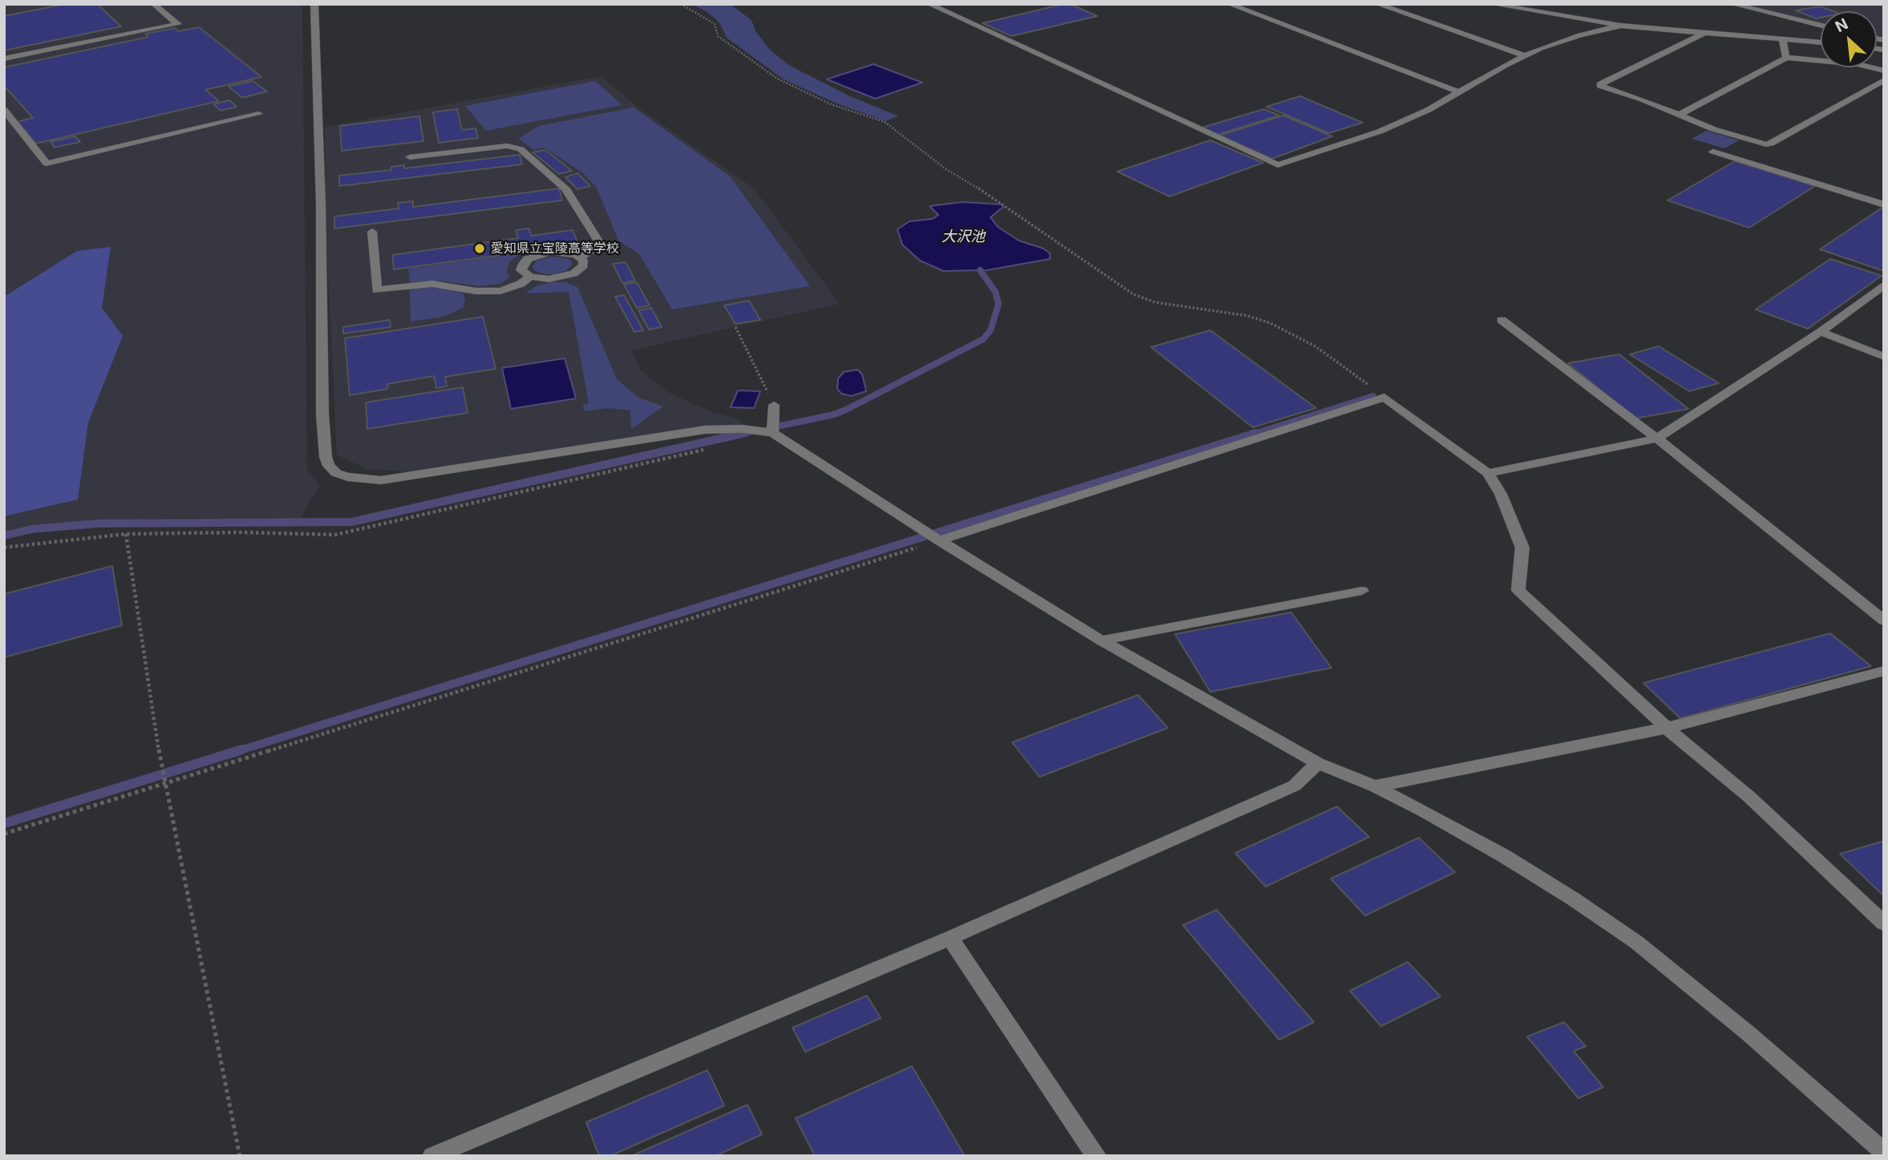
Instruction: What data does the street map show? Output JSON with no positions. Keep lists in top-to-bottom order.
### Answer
{
  "water": ["大沢池"],
  "places": ["愛知県立宝陵高等学校"],
  "north": "top left"
}
